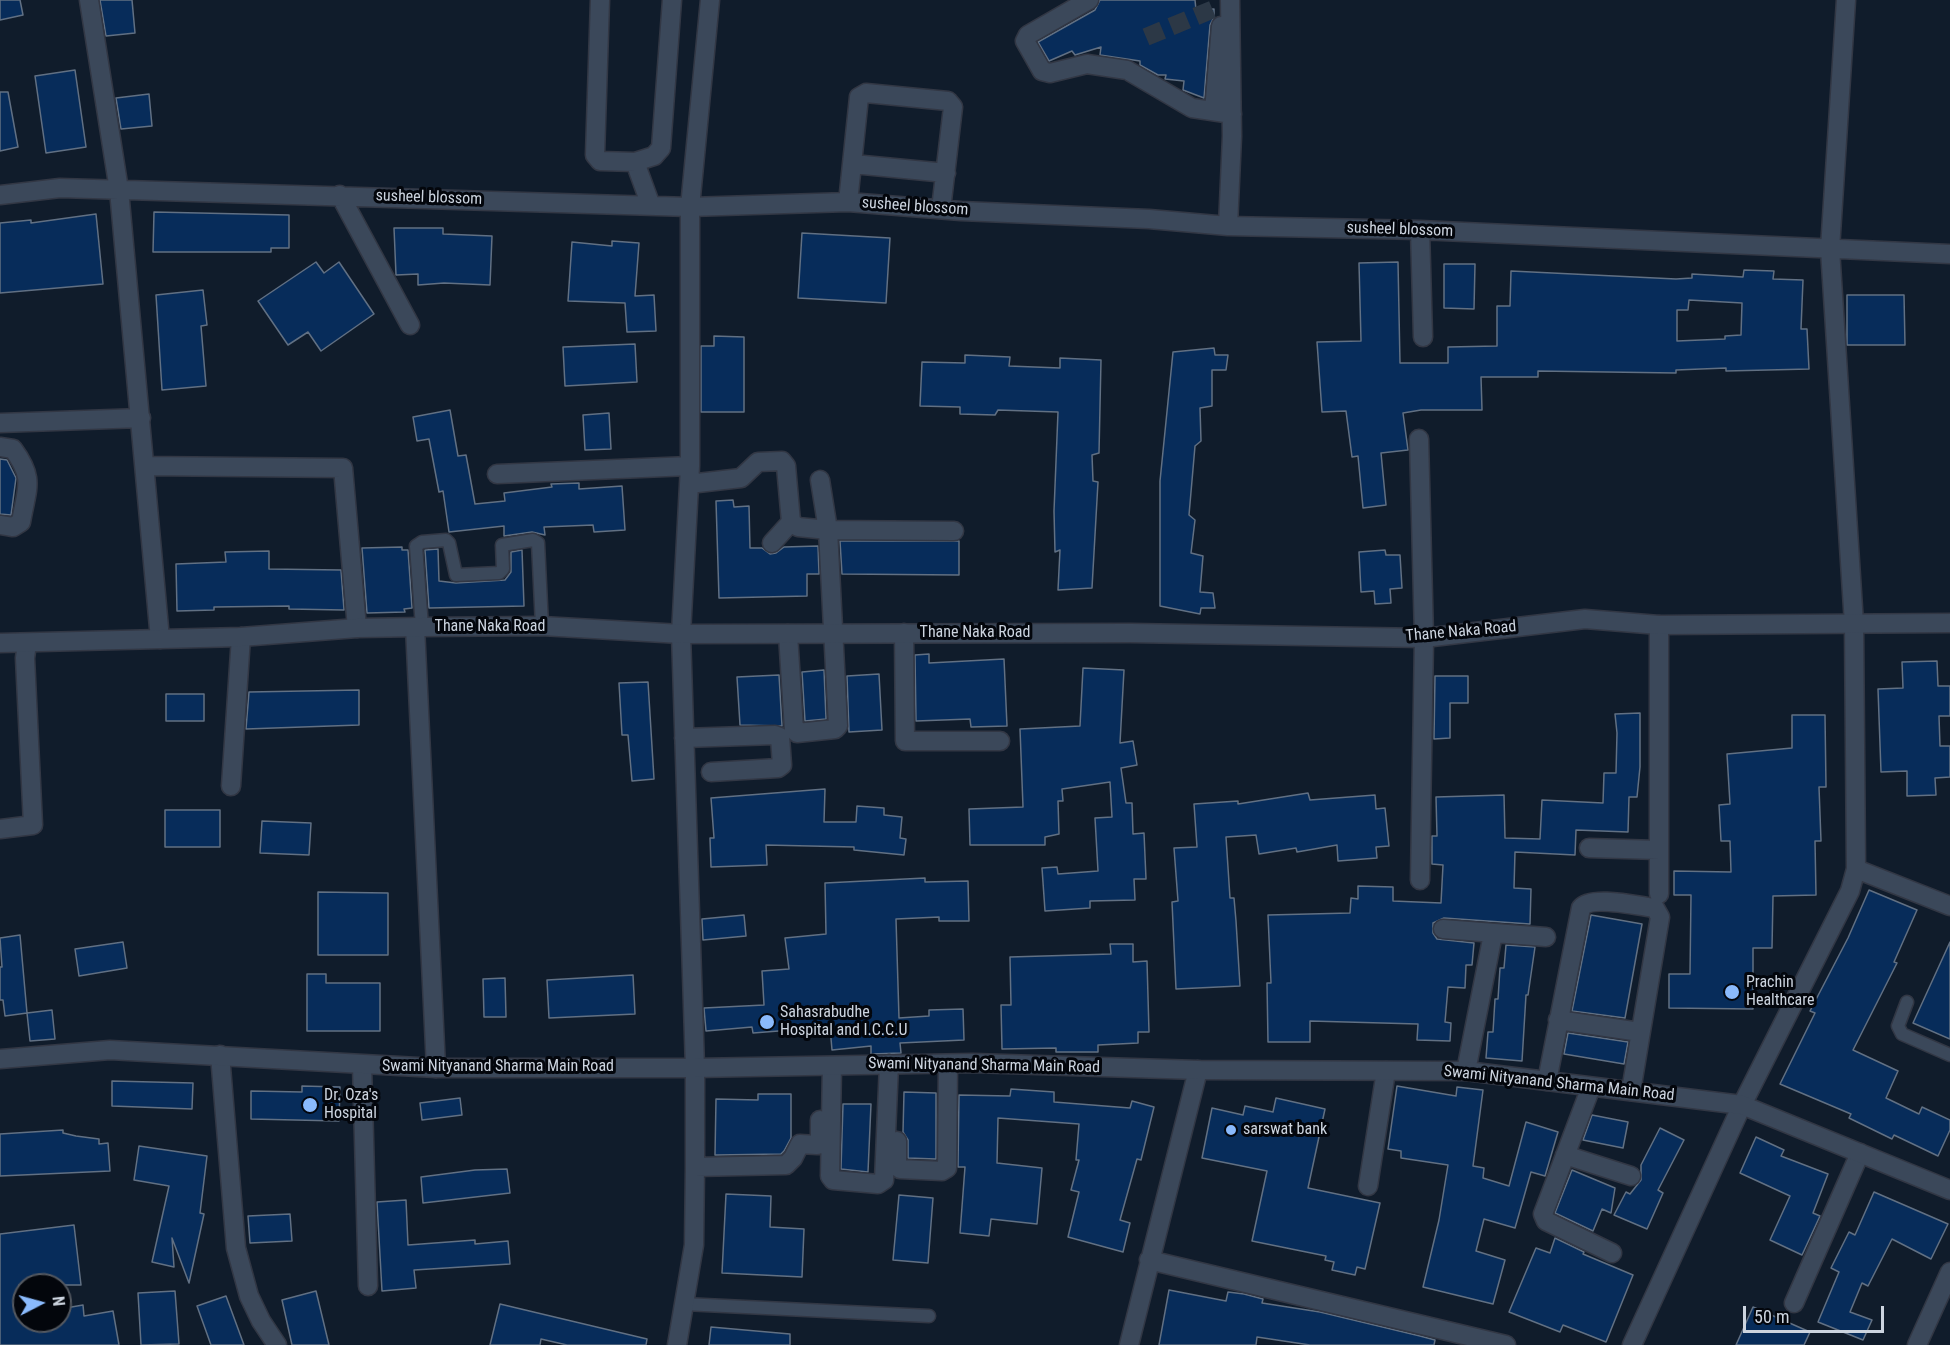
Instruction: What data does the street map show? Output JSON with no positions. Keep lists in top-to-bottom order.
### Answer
{
  "streets": {
    "street": ["susheel blossom", "Thane Naka Road", "Swami Nityanand Sharma Main Road"]
  },
  "places": [
    "Prachin Healthcare",
    "Sahasrabudhe Hospital and I.C.C.U",
    "Dr. Oza's Hospital",
    "sarswat bank"
  ],
  "scale_bar": "50 m",
  "north": "right"
}
